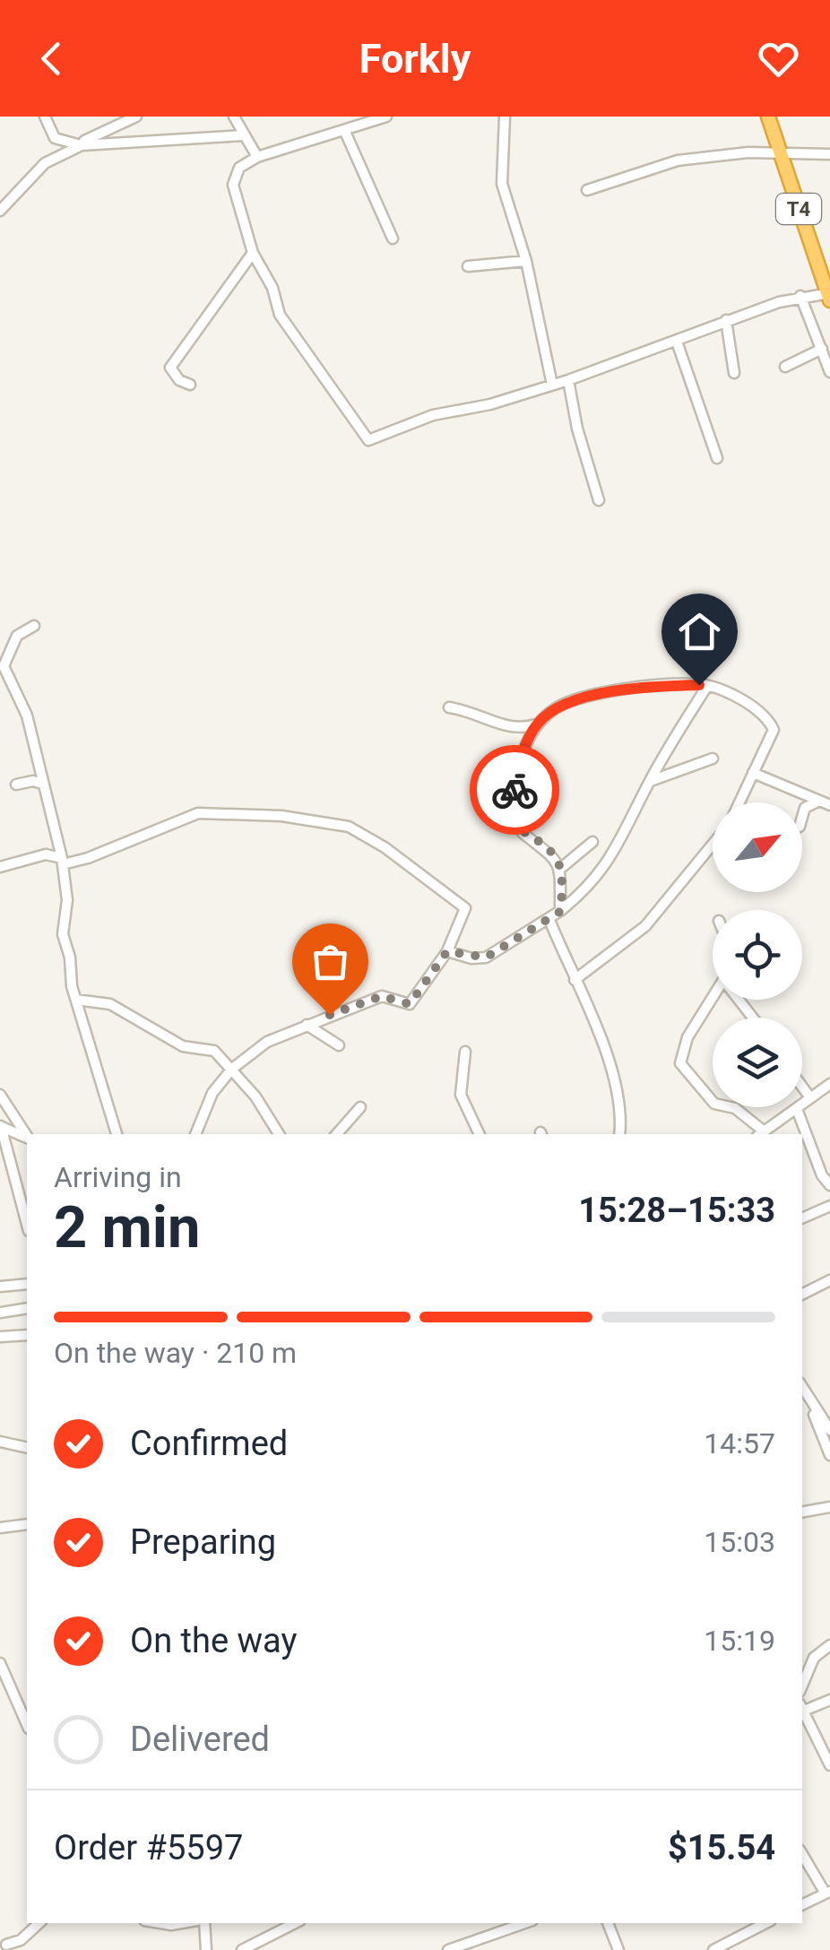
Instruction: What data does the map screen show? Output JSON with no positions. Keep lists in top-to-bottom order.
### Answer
{
  "streets": {
    "highway": ["T4"]
  },
  "north": "top right",
  "page": {
    "header": "Forkly",
    "heading": ["2 min", "Arriving in", "15:28–15:33"],
    "panel": ["Order #5597", "$15.54"],
    "bar": "On the way · 210 m",
    "list": [
      ["Confirmed", "14:57"],
      ["Preparing", "15:03"],
      ["On the way", "15:19"],
      "Delivered"
    ]
  }
}
